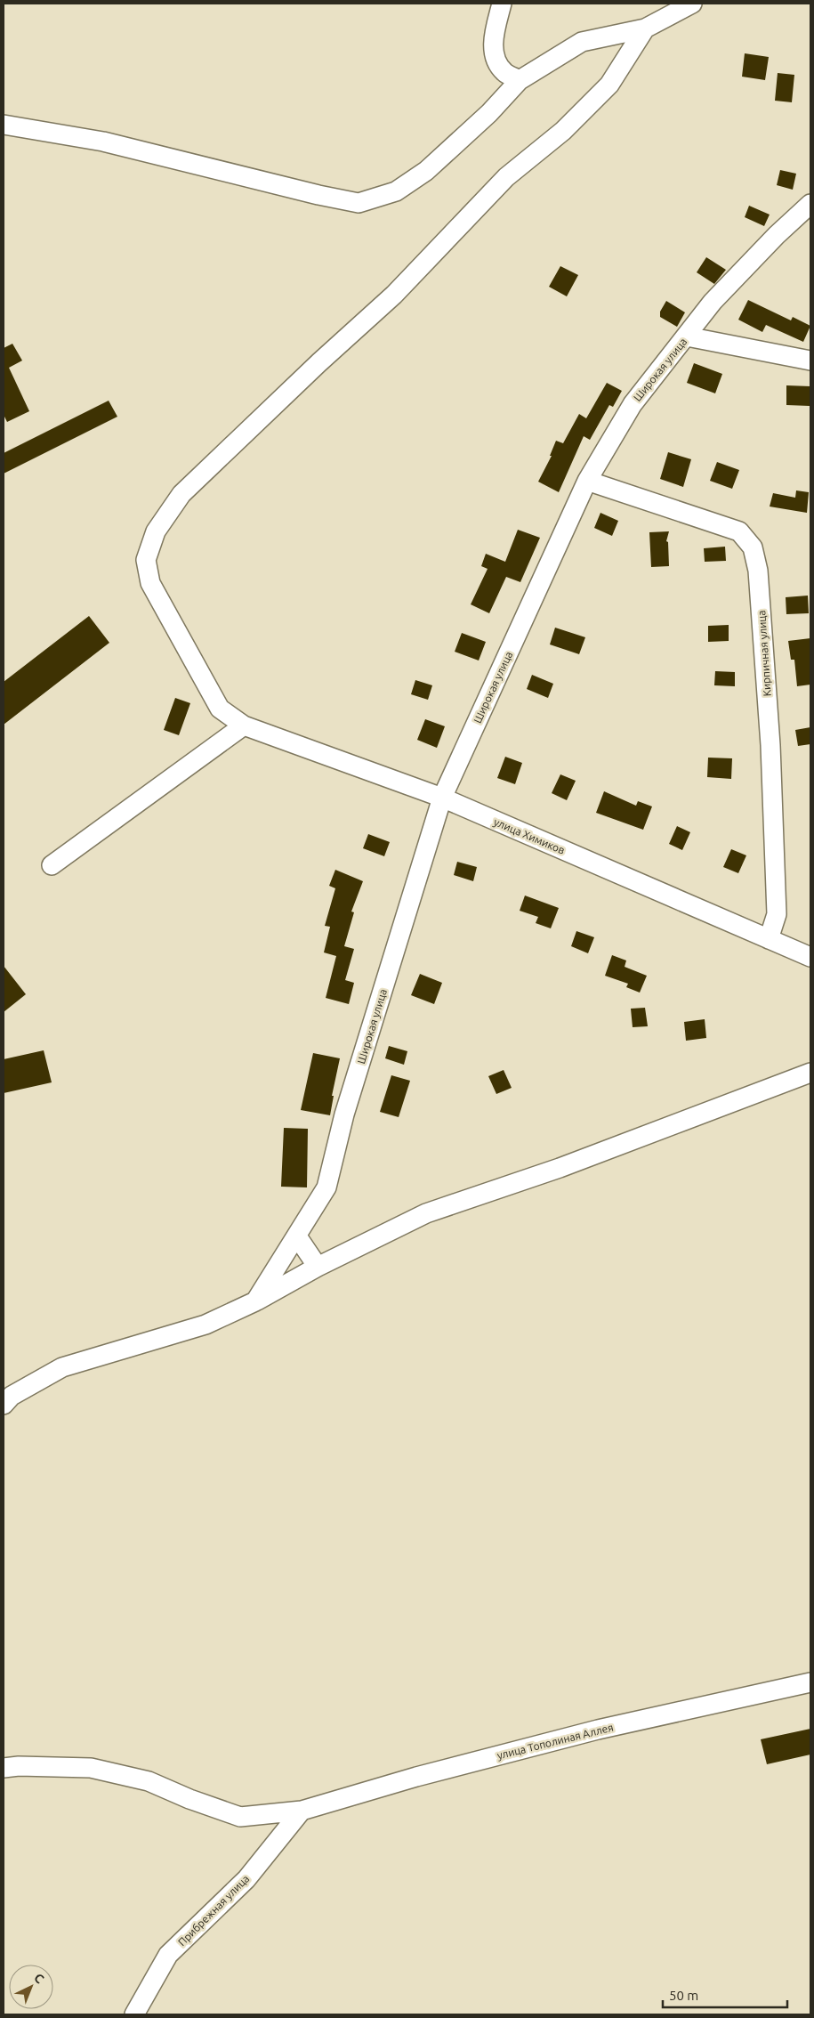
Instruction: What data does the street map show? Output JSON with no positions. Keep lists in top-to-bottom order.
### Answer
{
  "streets": {
    "street": [
      "Широкая улица",
      "Кирпичная улица",
      "улица Химиков",
      "улица Тополиная Аллея",
      "Прибрежная улица"
    ]
  },
  "crossings": [
    ["Широкая улица", "Кирпичная улица"],
    ["Широкая улица", "улица Химиков"],
    ["Кирпичная улица", "улица Химиков"],
    ["улица Тополиная Аллея", "Прибрежная улица"]
  ],
  "scale_bar": "50 m",
  "north": "top right"
}
